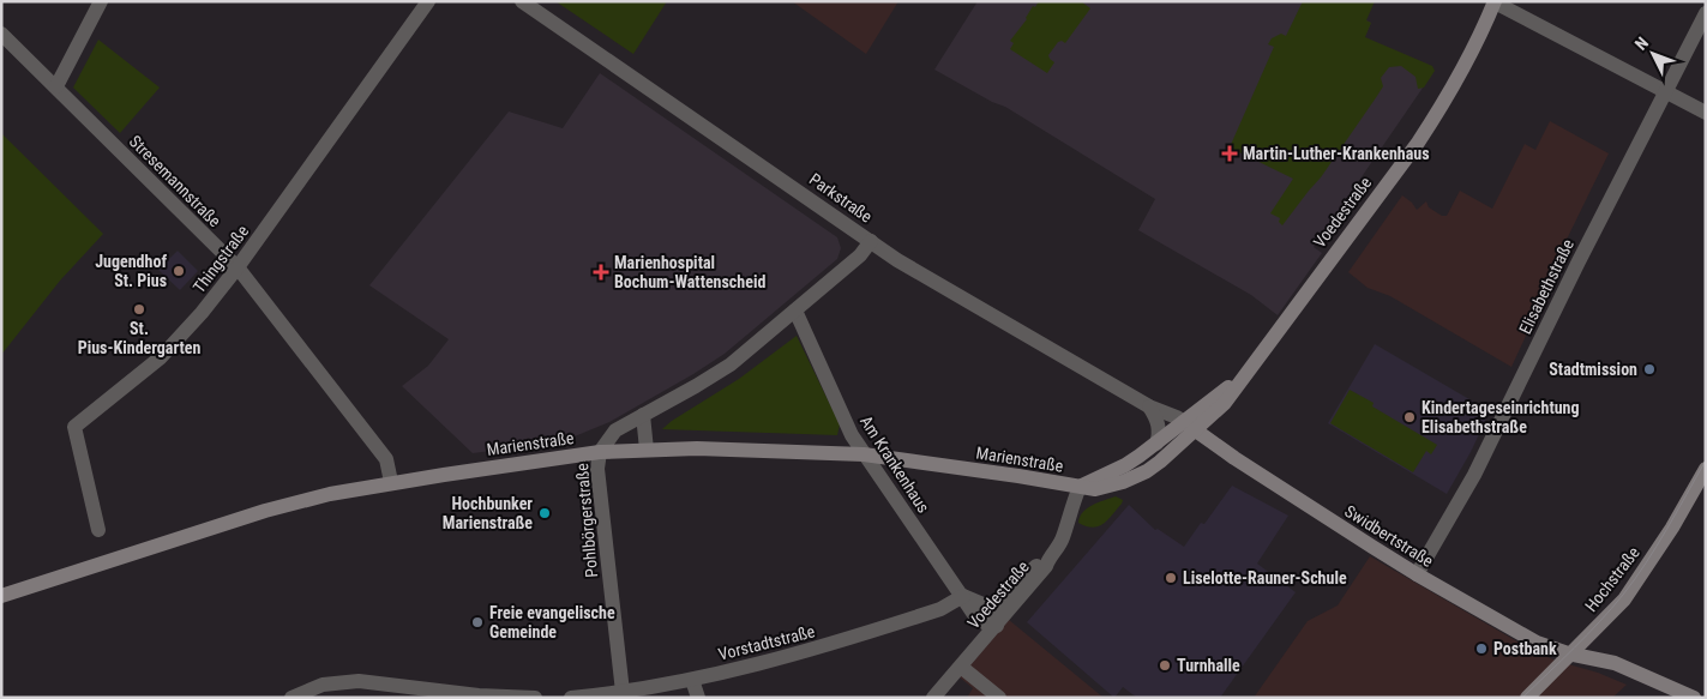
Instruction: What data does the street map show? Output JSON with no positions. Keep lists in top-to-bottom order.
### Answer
{
  "streets": {
    "main road": [
      "Voedestraße",
      "Marienstraße",
      "Swidbertstraße",
      "Hochstraße"
    ],
    "street": [
      "Stresemannstraße",
      "Parkstraße",
      "Thingstraße",
      "Elisabethstraße",
      "Am Krankenhaus",
      "Pohlbörgerstraße",
      "Vorstadtstraße"
    ]
  },
  "crossings": [
    ["Stresemannstraße", "Thingstraße"],
    ["Stresemannstraße", "Marienstraße"],
    ["Parkstraße", "Voedestraße"],
    ["Parkstraße", "Swidbertstraße"],
    ["Voedestraße", "Marienstraße"],
    ["Voedestraße", "Am Krankenhaus"],
    ["Voedestraße", "Swidbertstraße"],
    ["Elisabethstraße", "Swidbertstraße"],
    ["Marienstraße", "Am Krankenhaus"],
    ["Marienstraße", "Pohlbörgerstraße"],
    ["Am Krankenhaus", "Vorstadtstraße"],
    ["Pohlbörgerstraße", "Vorstadtstraße"],
    ["Swidbertstraße", "Hochstraße"]
  ],
  "places": {
    "health": ["Martin-Luther-Krankenhaus", "Marienhospital Bochum-Wattenscheid"],
    "other": [
      "Jugendhof St. Pius",
      "St. Pius-Kindergarten",
      "Stadtmission",
      "Kindertageseinrichtung Elisabethstraße",
      "Hochbunker Marienstraße",
      "Liselotte-Rauner-Schule",
      "Freie evangelische Gemeinde",
      "Postbank",
      "Turnhalle"
    ]
  },
  "north": "top left"
}
